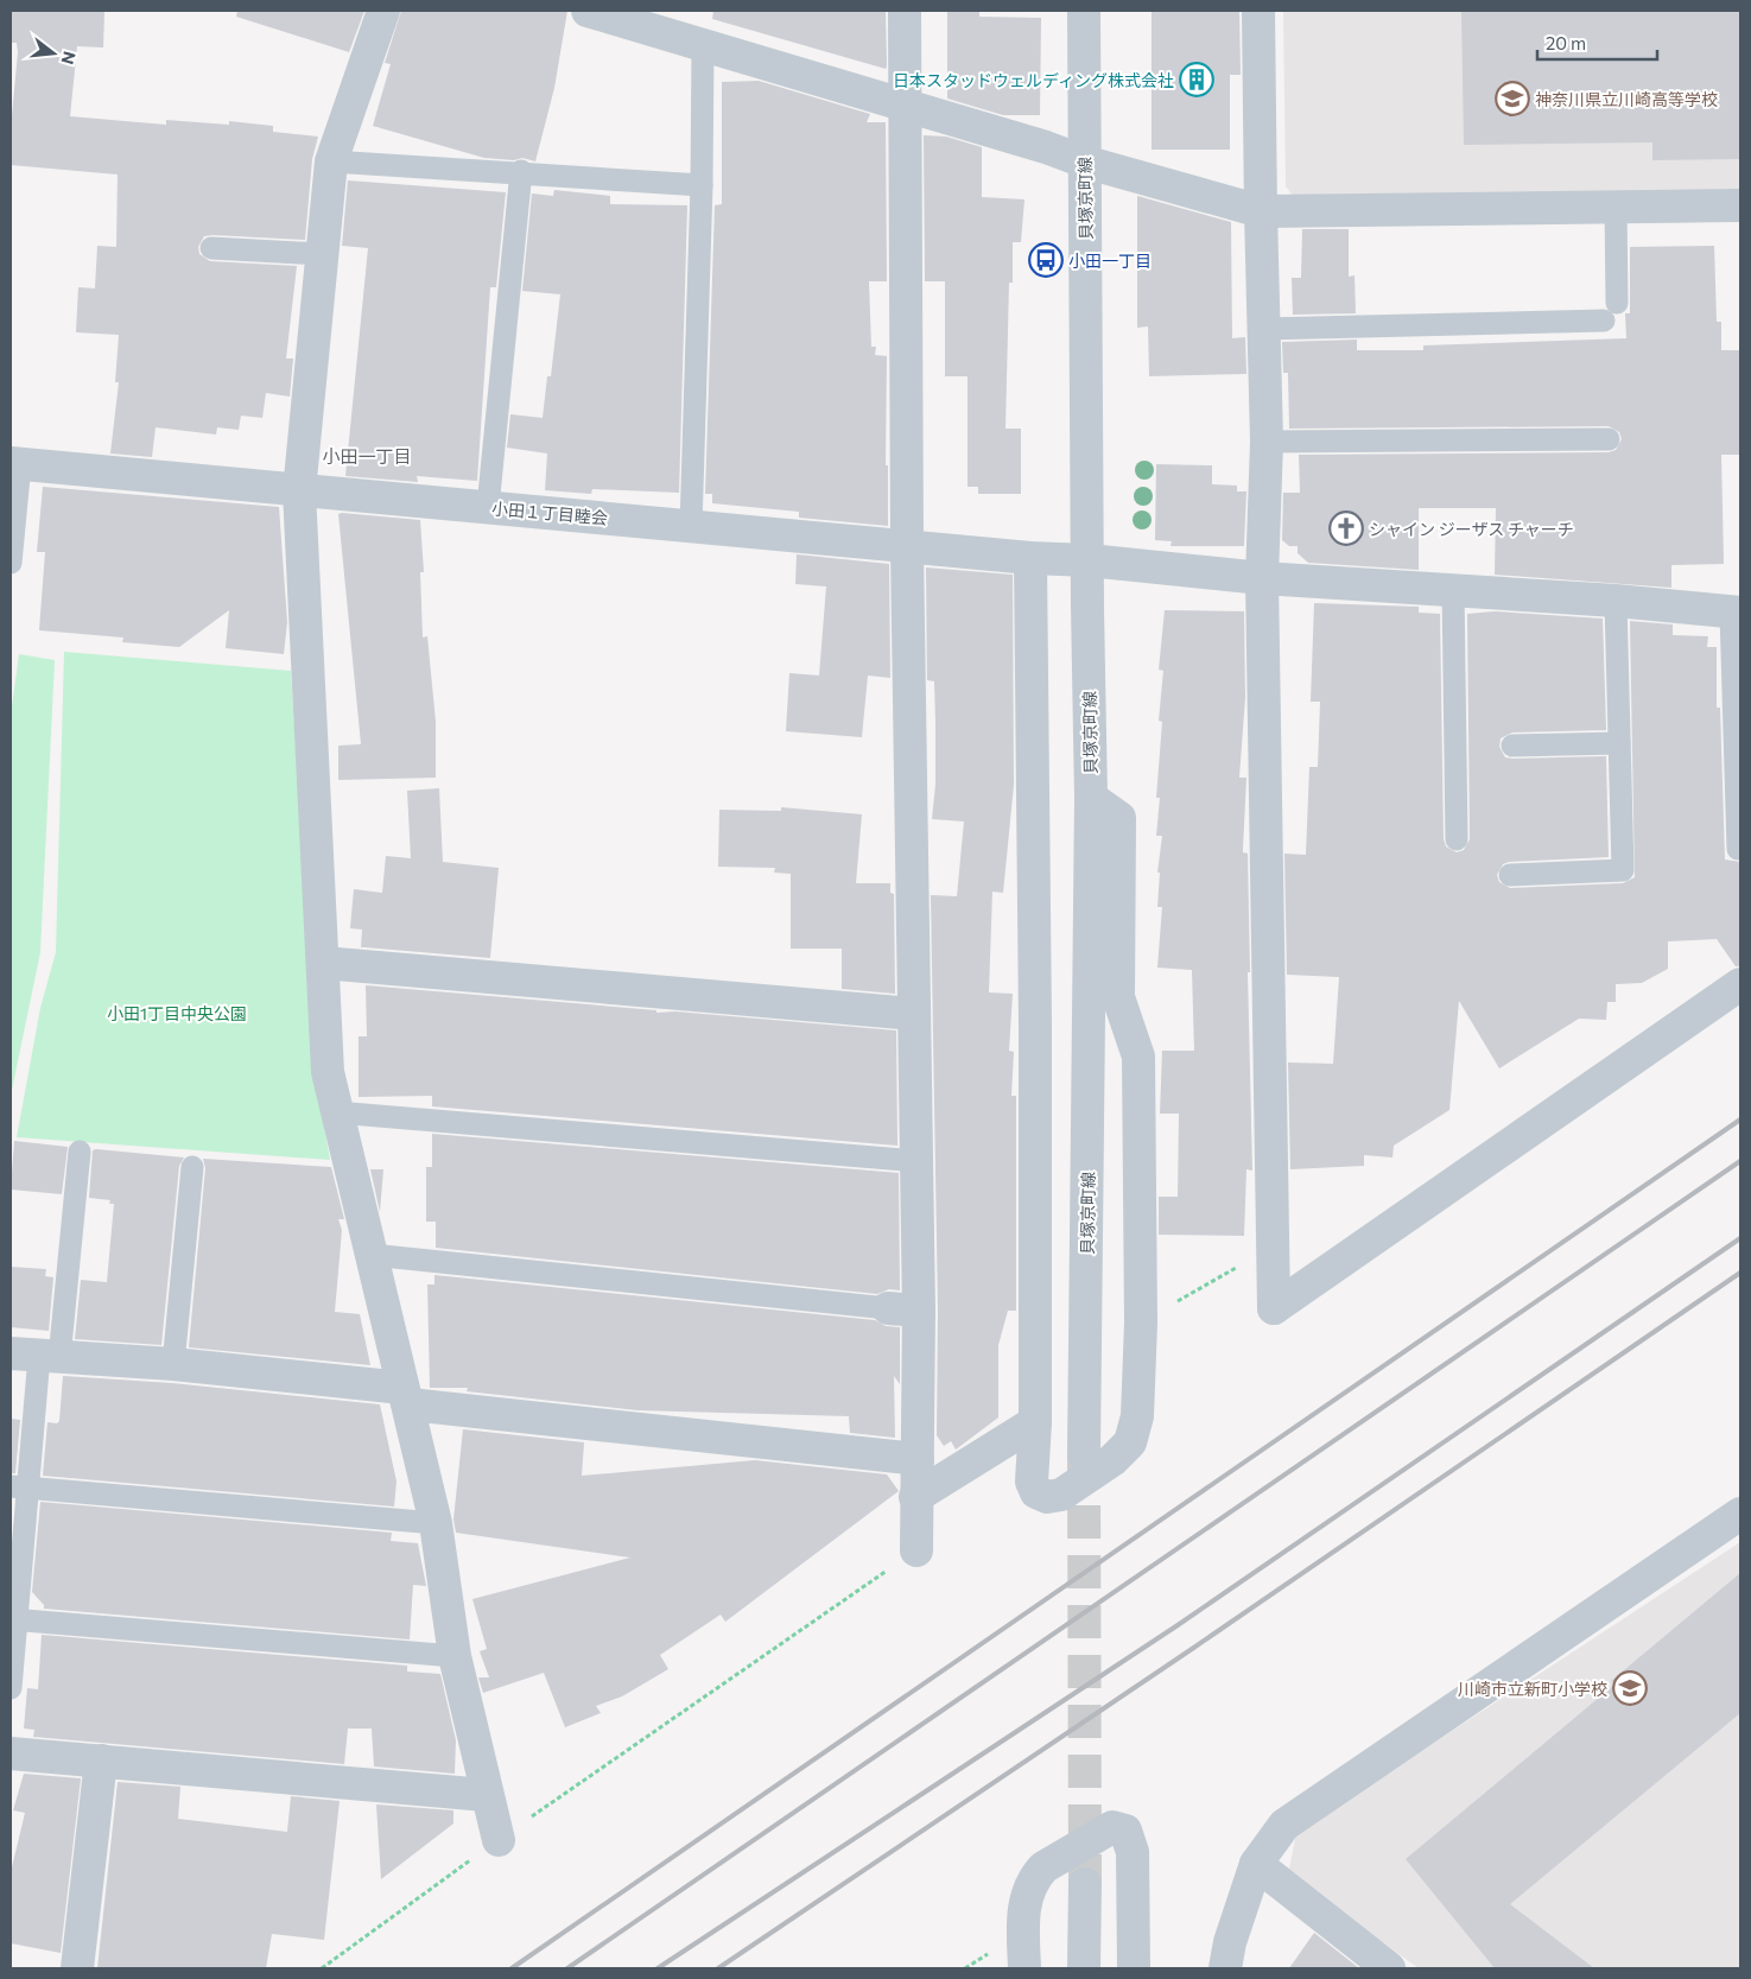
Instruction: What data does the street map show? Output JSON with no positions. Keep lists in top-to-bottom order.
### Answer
{
  "streets": {
    "street": ["貝塚京町線", "小田１丁目睦会"]
  },
  "crossings": [
    ["貝塚京町線", "小田１丁目睦会"]
  ],
  "districts": ["小田一丁目"],
  "parks": ["小田1丁目中央公園"],
  "places": {
    "building": ["日本スタッドウェルディング株式会社"],
    "school or university": ["神奈川県立川崎高等学校", "川崎市立新町小学校"],
    "bus stop": ["小田一丁目"],
    "church": ["シャイン ジーザス チャーチ"]
  },
  "scale_bar": "20 m",
  "north": "right"
}
